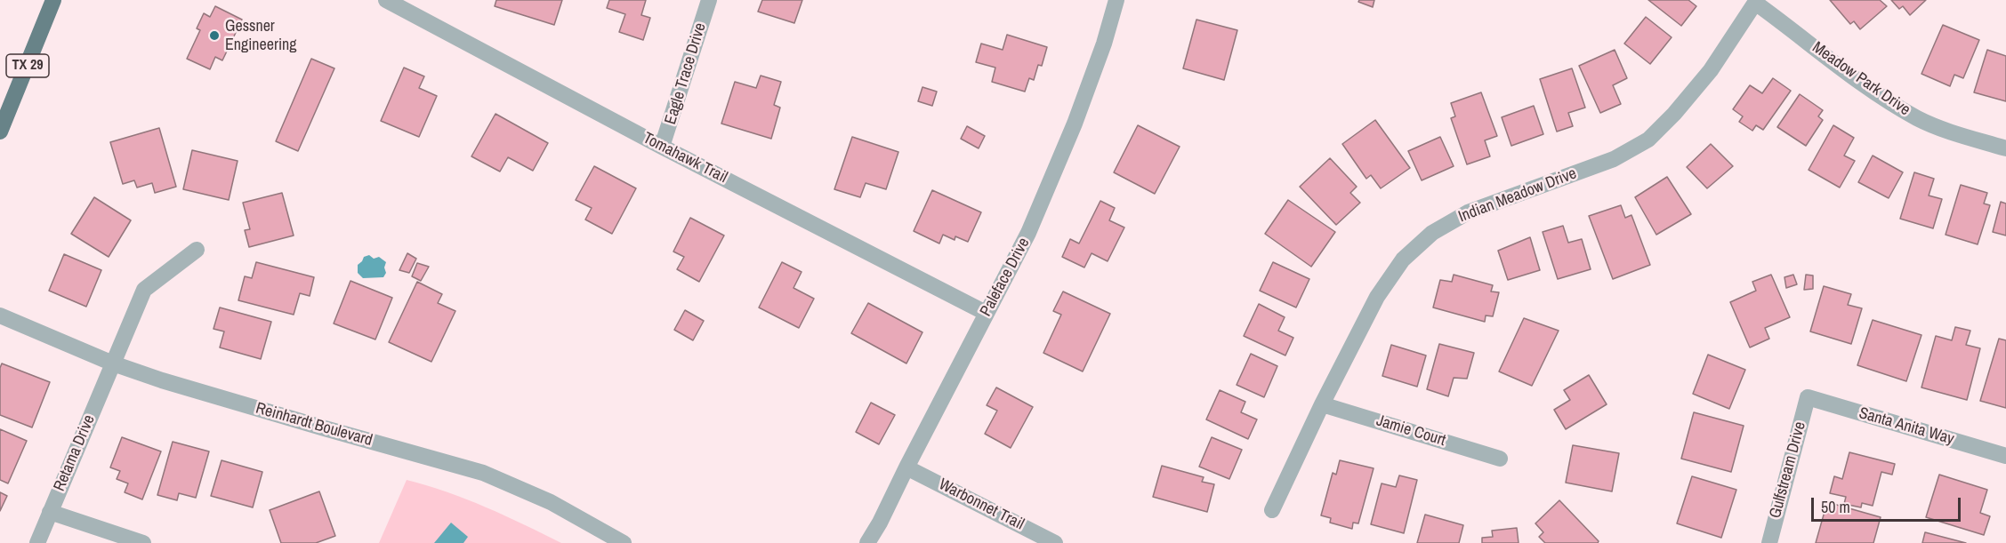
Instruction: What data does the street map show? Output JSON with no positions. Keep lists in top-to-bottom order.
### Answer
{
  "streets": {
    "main road": ["TX 29"],
    "street": [
      "Eagle Trace Drive",
      "Meadow Park Drive",
      "Tomahawk Trail",
      "Indian Meadow Drive",
      "Paleface Drive",
      "Reinhardt Boulevard",
      "Santa Anita Way",
      "Jamie Court",
      "Retama Drive",
      "Gulfstream Drive",
      "Warbonnet Trail"
    ]
  },
  "crossings": [
    ["Eagle Trace Drive", "Tomahawk Trail"],
    ["Meadow Park Drive", "Indian Meadow Drive"],
    ["Tomahawk Trail", "Paleface Drive"],
    ["Indian Meadow Drive", "Jamie Court"],
    ["Paleface Drive", "Warbonnet Trail"],
    ["Reinhardt Boulevard", "Retama Drive"],
    ["Santa Anita Way", "Gulfstream Drive"]
  ],
  "places": ["Gessner Engineering"],
  "scale_bar": "50 m"
}
